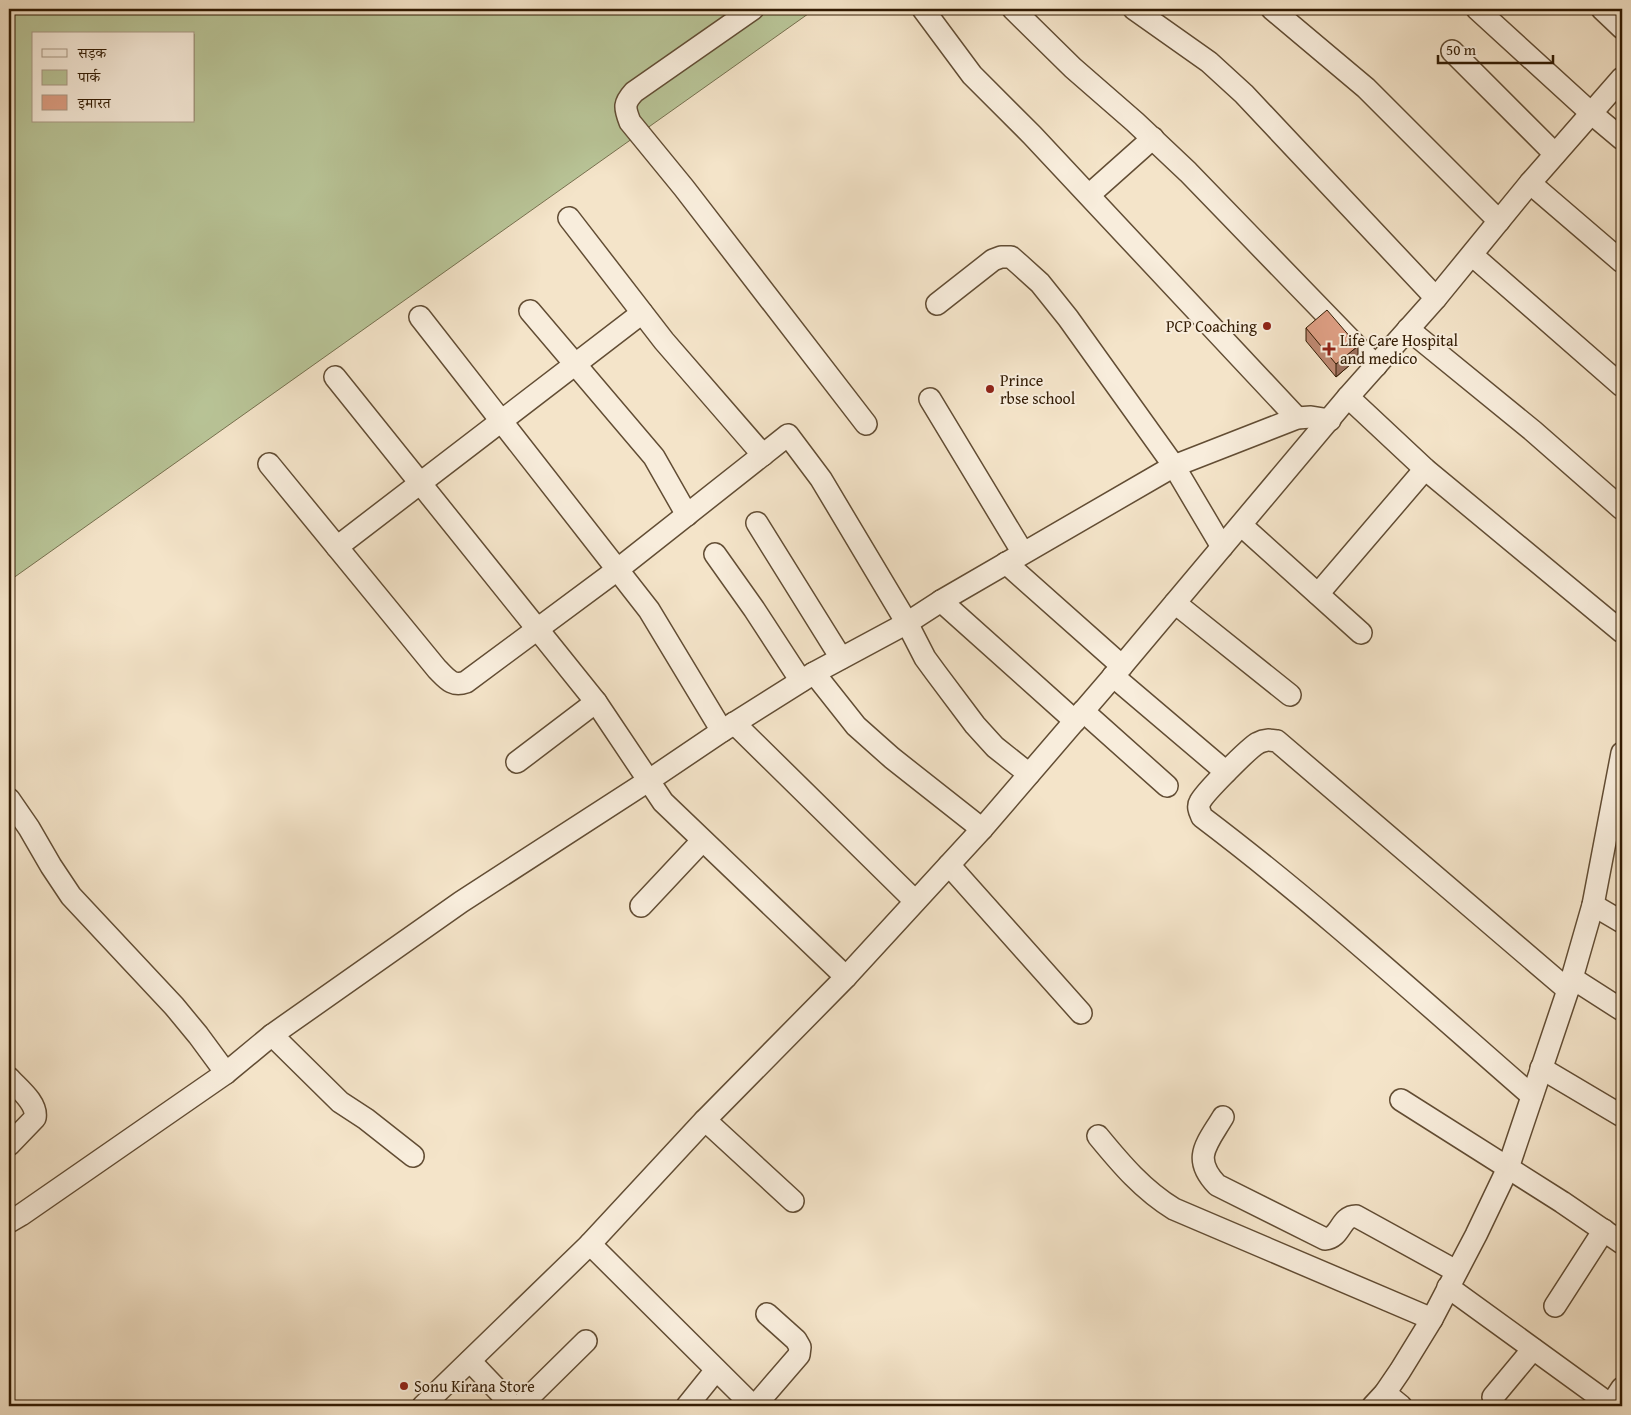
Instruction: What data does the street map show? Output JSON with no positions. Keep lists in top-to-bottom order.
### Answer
{
  "places": {
    "other": ["PCP Coaching", "Prince rbse school", "Sonu Kirana Store"],
    "health": ["Life Care Hospital and medico"]
  },
  "legend": ["सड़क", "पार्क", "इमारत"],
  "scale_bar": "50 m"
}
